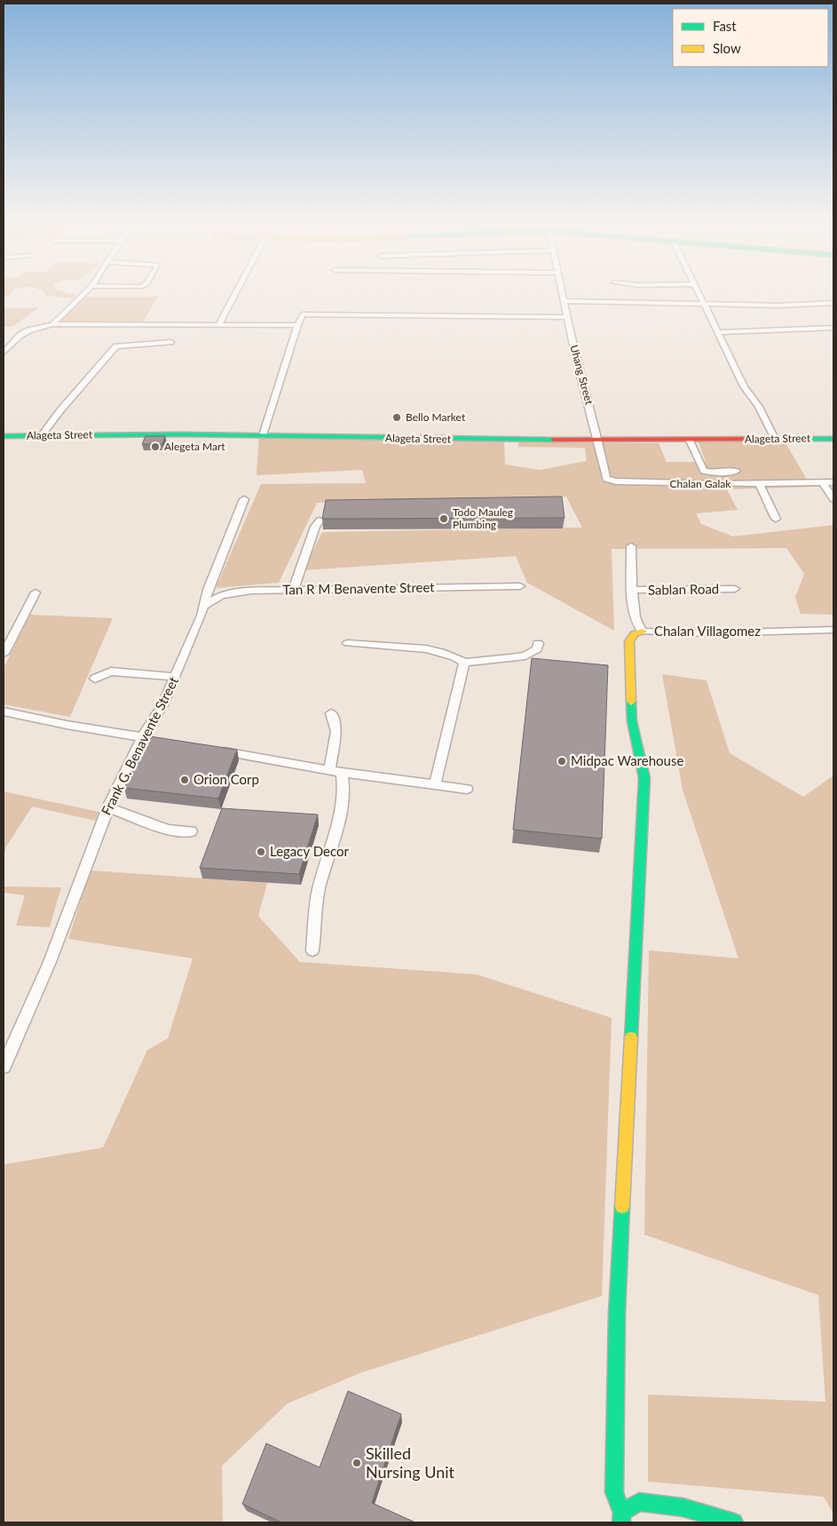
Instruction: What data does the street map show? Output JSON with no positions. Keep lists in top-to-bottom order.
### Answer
{
  "streets": {
    "street": [
      "Uhang Street",
      "Alageta Street",
      "Chalan Galak",
      "Tan R M Benavente Street",
      "Sablan Road",
      "Chalan Villagomez",
      "Frank G. Benavente Street"
    ]
  },
  "crossings": [
    ["Uhang Street", "Alageta Street"],
    ["Uhang Street", "Chalan Galak"],
    ["Alageta Street", "Chalan Galak"],
    ["Tan R M Benavente Street", "Frank G. Benavente Street"],
    ["Sablan Road", "Chalan Villagomez"]
  ],
  "places": [
    "Bello Market",
    "Alegeta Mart",
    "Todo Mauleg Plumbing",
    "Midpac Warehouse",
    "Orion Corp",
    "Legacy Decor",
    "Skilled Nursing Unit"
  ],
  "legend": ["Fast", "Slow"]
}
